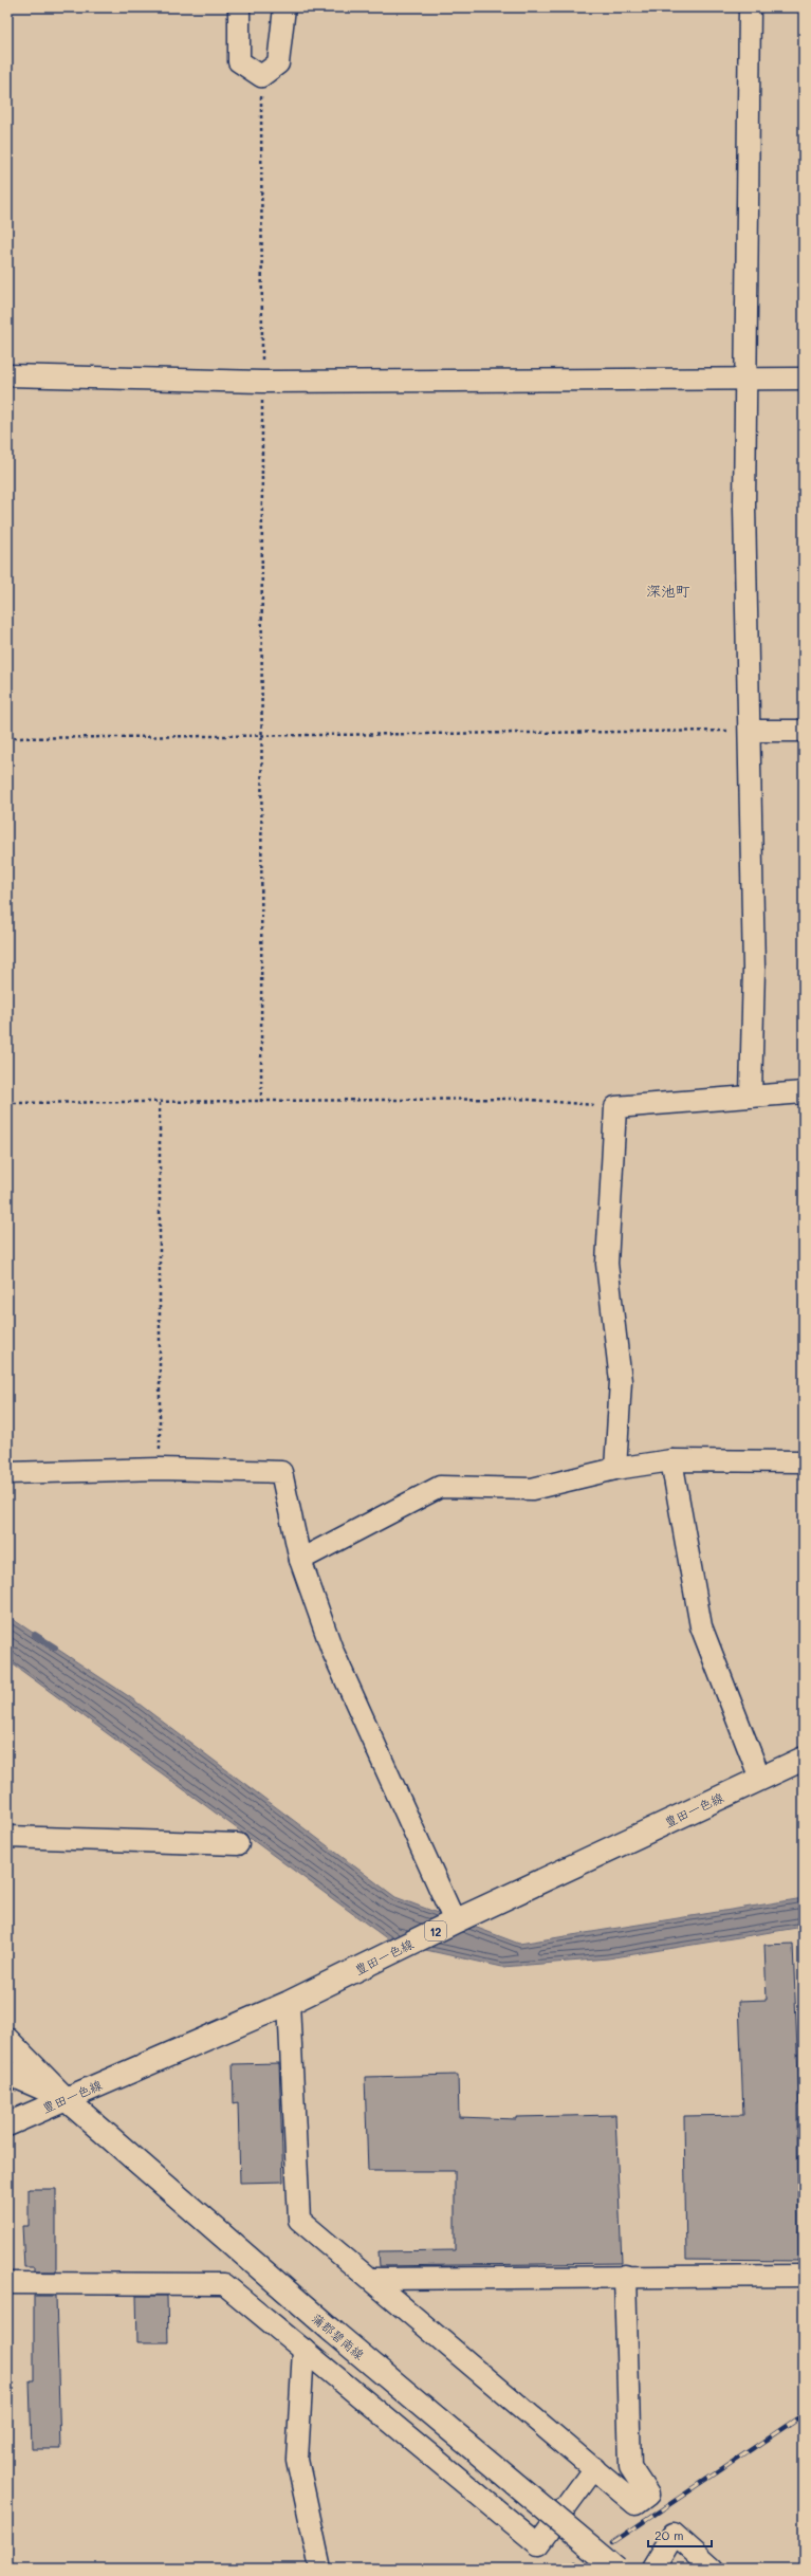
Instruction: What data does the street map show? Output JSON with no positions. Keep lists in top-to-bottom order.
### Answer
{
  "streets": {
    "main road": ["豊田一色線", "12", "蒲郡碧南線"]
  },
  "crossings": [
    ["豊田一色線", "蒲郡碧南線"]
  ],
  "districts": ["深池町"],
  "scale_bar": "20 m"
}
